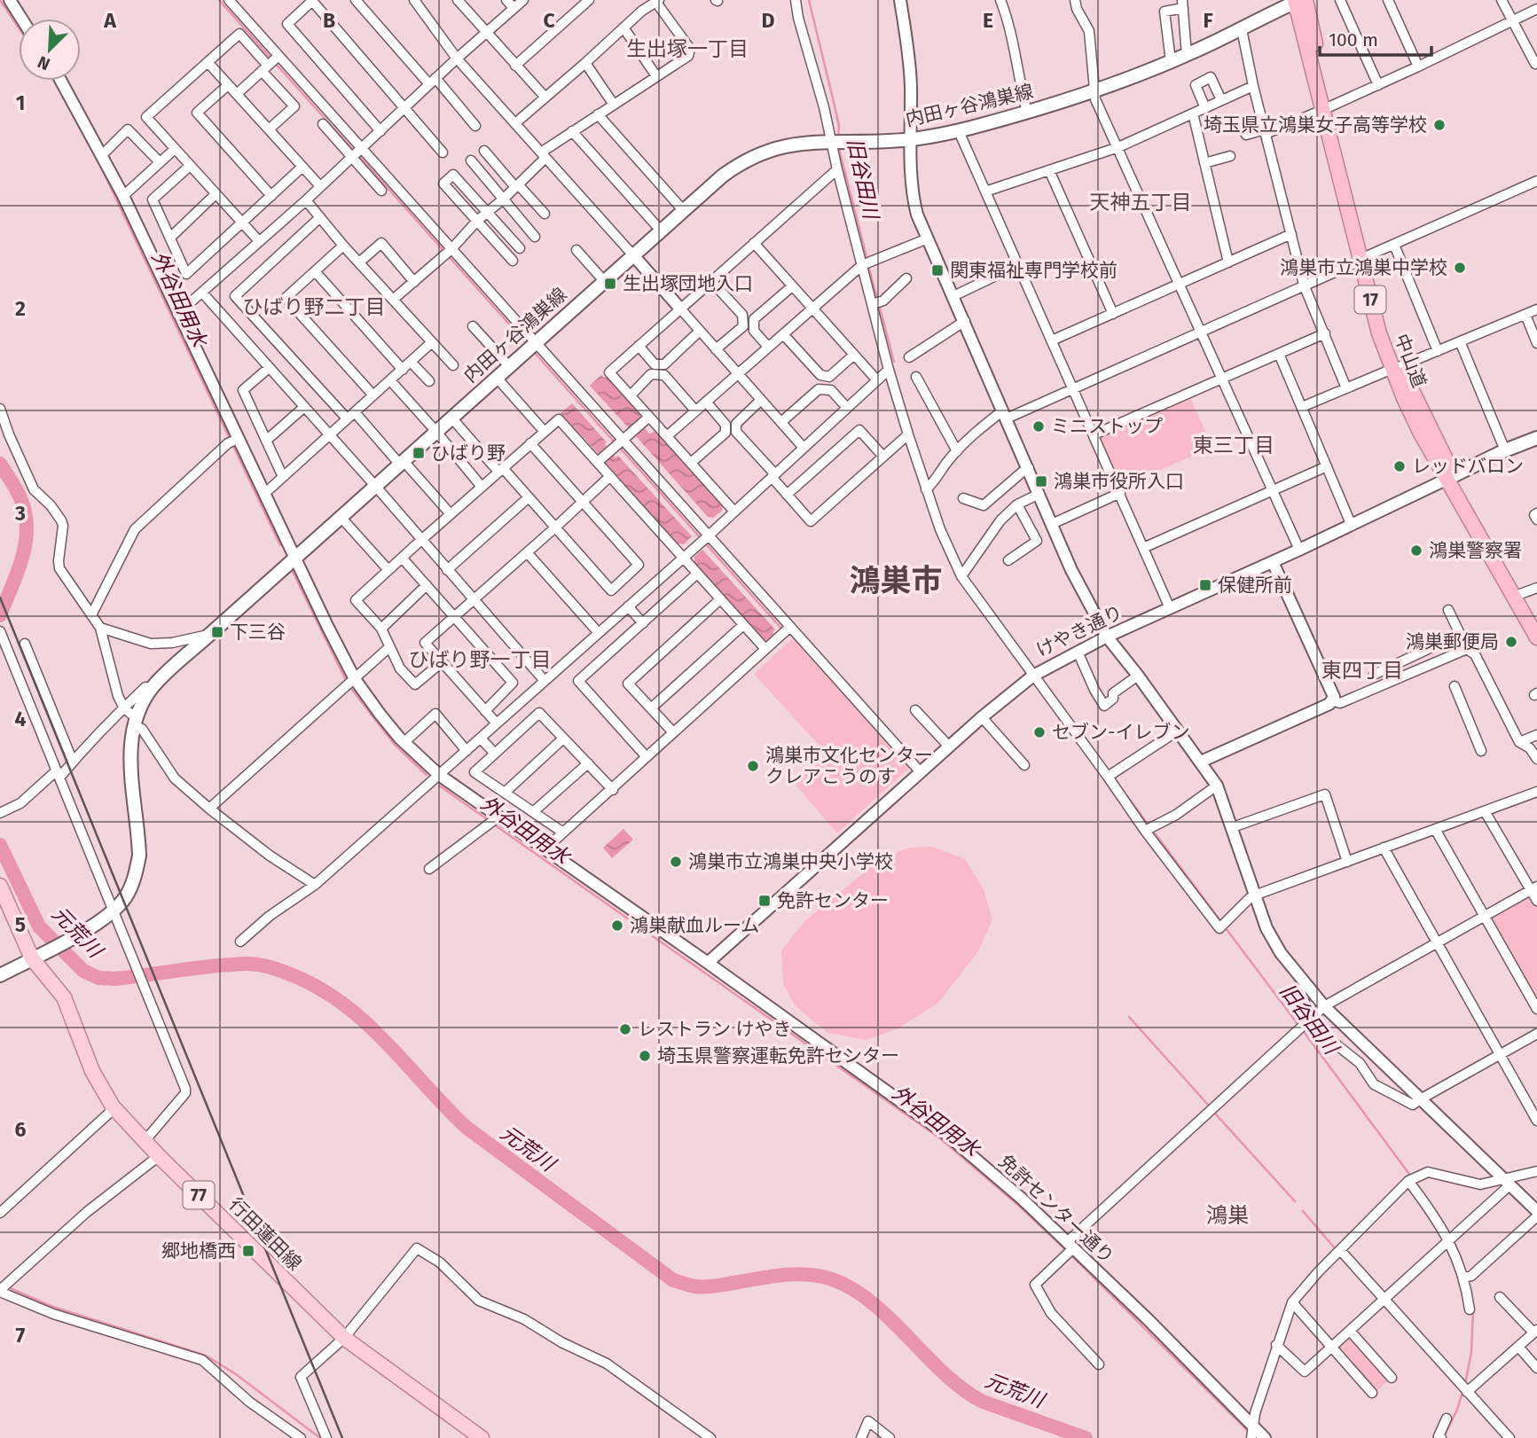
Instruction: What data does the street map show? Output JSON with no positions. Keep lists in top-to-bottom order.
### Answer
{
  "streets": {
    "highway": ["17", "中山道"],
    "main road": [
      "内田ヶ谷鴻巣線",
      "けやき通り",
      "77",
      "行田蓮田線"
    ],
    "street": ["免許センター通り"]
  },
  "crossings": [
    ["内田ヶ谷鴻巣線", "中山道"],
    ["内田ヶ谷鴻巣線", "免許センター通り"],
    ["内田ヶ谷鴻巣線", "行田蓮田線"],
    ["中山道", "けやき通り"],
    ["けやき通り", "免許センター通り"]
  ],
  "districts": [
    "生出塚一丁目",
    "天神五丁目",
    "ひばり野二丁目",
    "東三丁目",
    "鴻巣市",
    "ひばり野一丁目",
    "東四丁目",
    "鴻巣"
  ],
  "water": ["旧谷田川", "外谷田用水", "元荒川"],
  "places": {
    "other": [
      "埼玉県立鴻巣女子高等学校",
      "鴻巣市立鴻巣中学校",
      "ミニストップ",
      "レッドバロン",
      "鴻巣警察署",
      "鴻巣郵便局",
      "セブン-イレブン",
      "鴻巣市文化センター クレアこうのす",
      "鴻巣市立鴻巣中央小学校",
      "鴻巣献血ルーム",
      "レストラン けやき",
      "埼玉県警察運転免許センター"
    ],
    "transit": [
      "関東福祉専門学校前",
      "生出塚団地入口",
      "ひばり野",
      "鴻巣市役所入口",
      "保健所前",
      "下三谷",
      "免許センター",
      "郷地橋西"
    ]
  },
  "scale_bar": "100 m",
  "north": "bottom left",
  "grid": {
    "columns": [
      "A",
      "B",
      "C",
      "D",
      "E",
      "F"
    ],
    "rows": [
      "1",
      "2",
      "3",
      "4",
      "5",
      "6",
      "7"
    ]
  }
}
